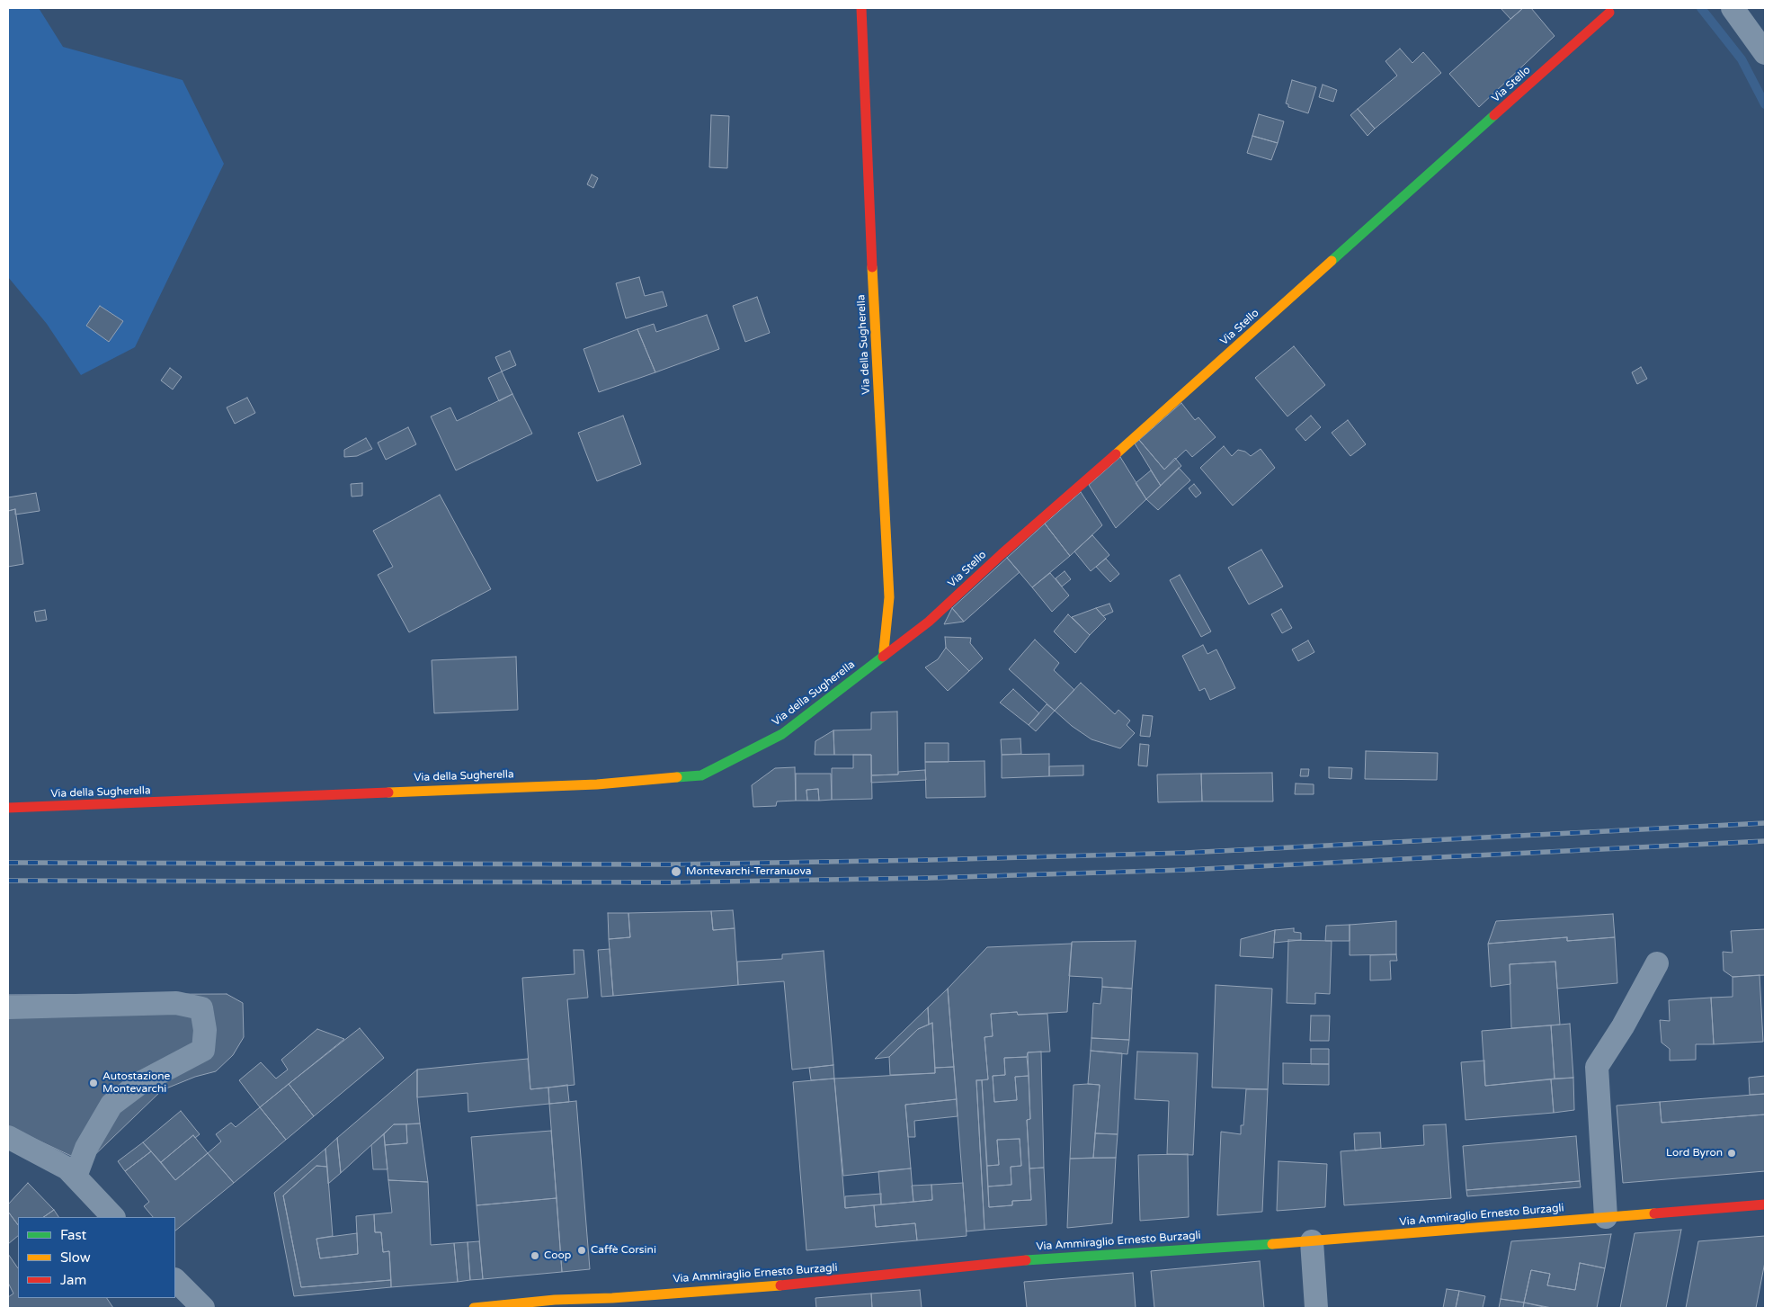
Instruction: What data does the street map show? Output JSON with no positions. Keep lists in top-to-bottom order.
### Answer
{
  "streets": {
    "street": ["Via Stello", "Via della Sugherella", "Via Ammiraglio Ernesto Burzagli"]
  },
  "crossings": [
    ["Via Stello", "Via della Sugherella"]
  ],
  "places": [
    "Montevarchi-Terranuova",
    "Autostazione Montevarchi",
    "Lord Byron",
    "Caffè Corsini",
    "Coop"
  ],
  "legend": ["Fast", "Slow", "Jam"]
}
